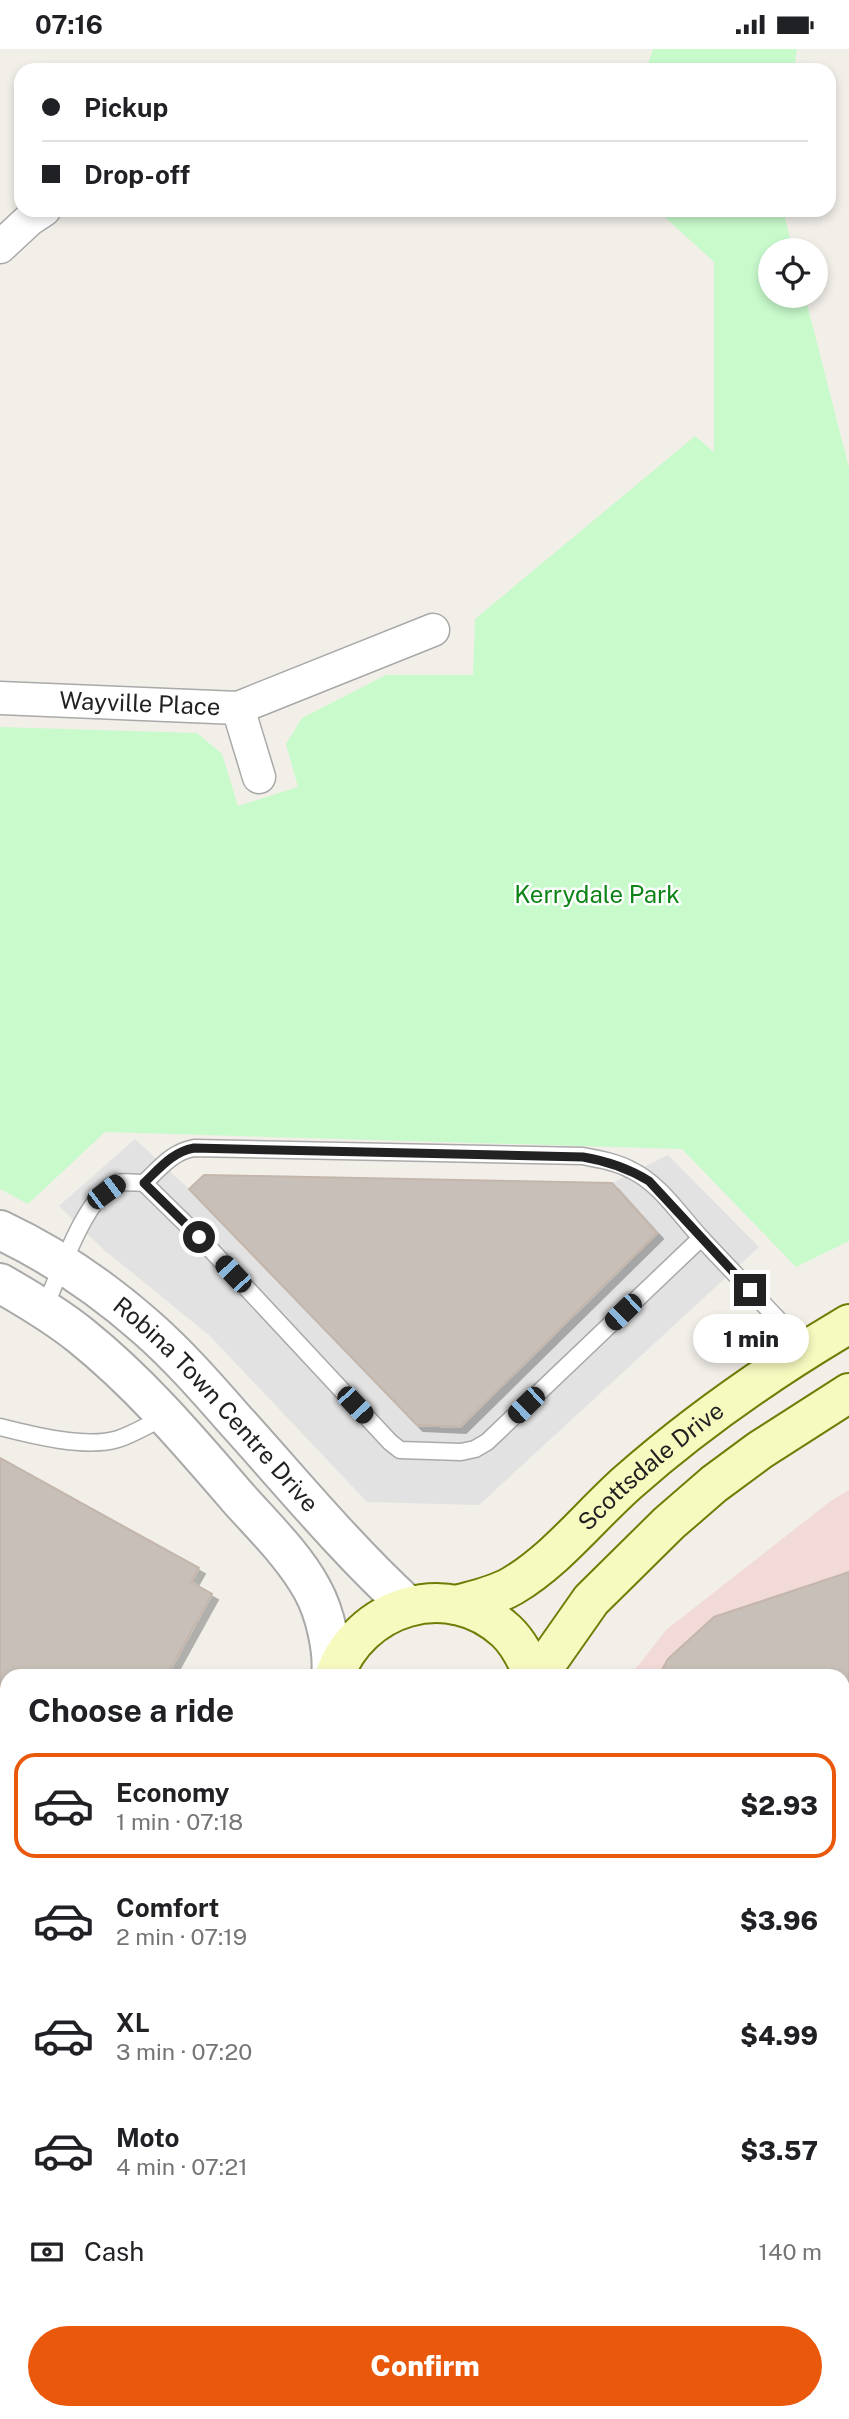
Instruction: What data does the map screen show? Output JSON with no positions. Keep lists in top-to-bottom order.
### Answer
{
  "streets": {
    "main road": ["Scottsdale Drive"],
    "street": ["Wayville Place", "Robina Town Centre Drive"]
  },
  "parks": ["Kerrydale Park"],
  "page": {
    "status": "07:16",
    "banner": ["Pickup", "Drop-off"],
    "bubble": "1 min",
    "heading": "Choose a ride",
    "list": [
      {
        "name": "Economy",
        "note": "1 min · 07:18",
        "value": "$2.93"
      },
      {
        "name": "Comfort",
        "note": "2 min · 07:19",
        "value": "$3.96"
      },
      {
        "name": "XL",
        "note": "3 min · 07:20",
        "value": "$4.99"
      },
      {
        "name": "Moto",
        "note": "4 min · 07:21",
        "value": "$3.57"
      }
    ],
    "pay": ["Cash", "140 m"],
    "buttons": "Confirm"
  }
}
